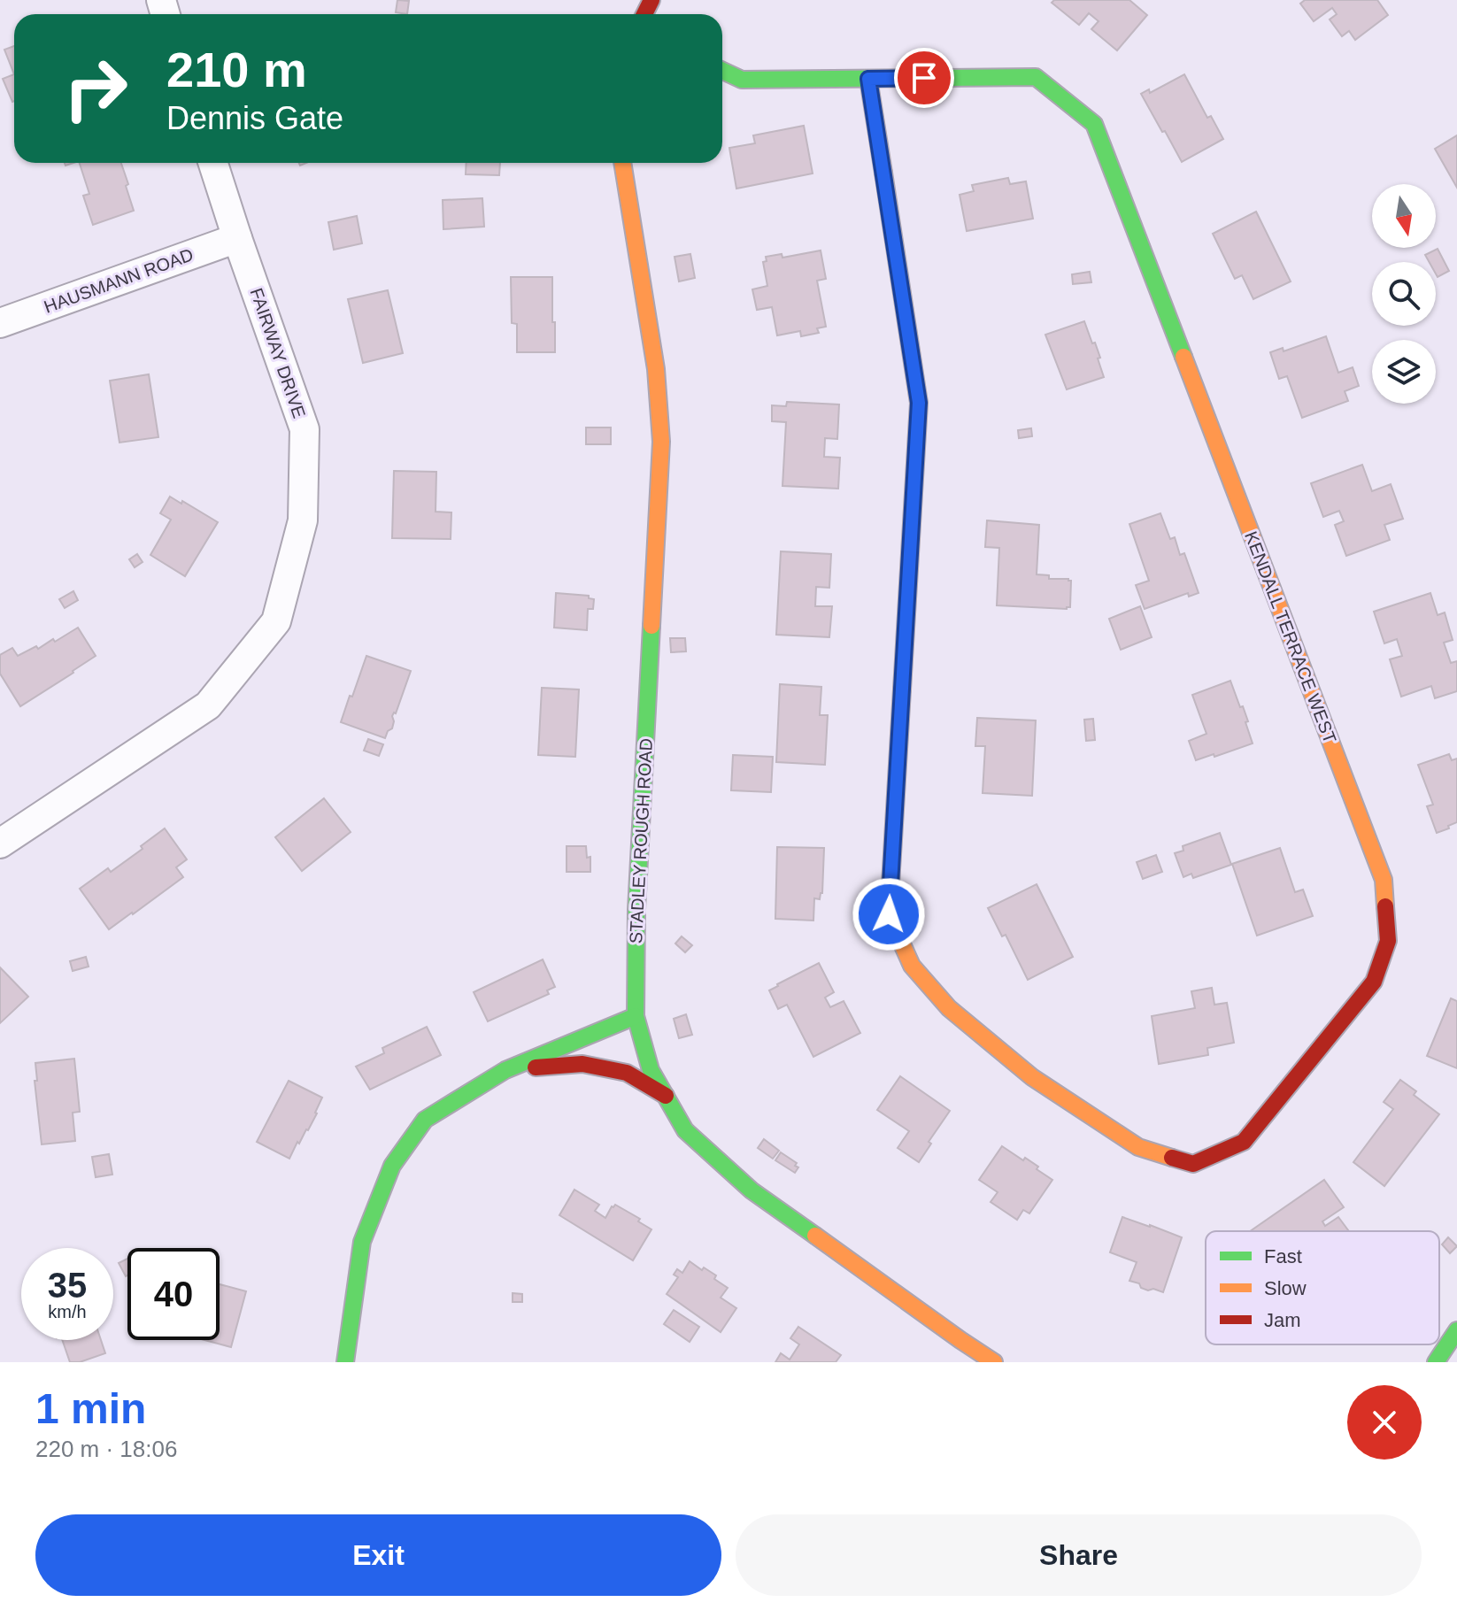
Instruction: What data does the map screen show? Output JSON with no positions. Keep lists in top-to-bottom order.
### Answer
{
  "streets": {
    "street": [
      "HAUSMANN ROAD",
      "FAIRWAY DRIVE",
      "KENDALL TERRACE WEST",
      "STADLEY ROUGH ROAD"
    ]
  },
  "crossings": [
    ["HAUSMANN ROAD", "FAIRWAY DRIVE"]
  ],
  "legend": ["Fast", "Slow", "Jam"],
  "north": "bottom",
  "page": {
    "turn": ["210 m", "Dennis Gate"],
    "speed": "35 km/h",
    "limit": "40",
    "heading": ["1 min", "220 m · 18:06"],
    "buttons": ["Exit", "Share"]
  }
}
